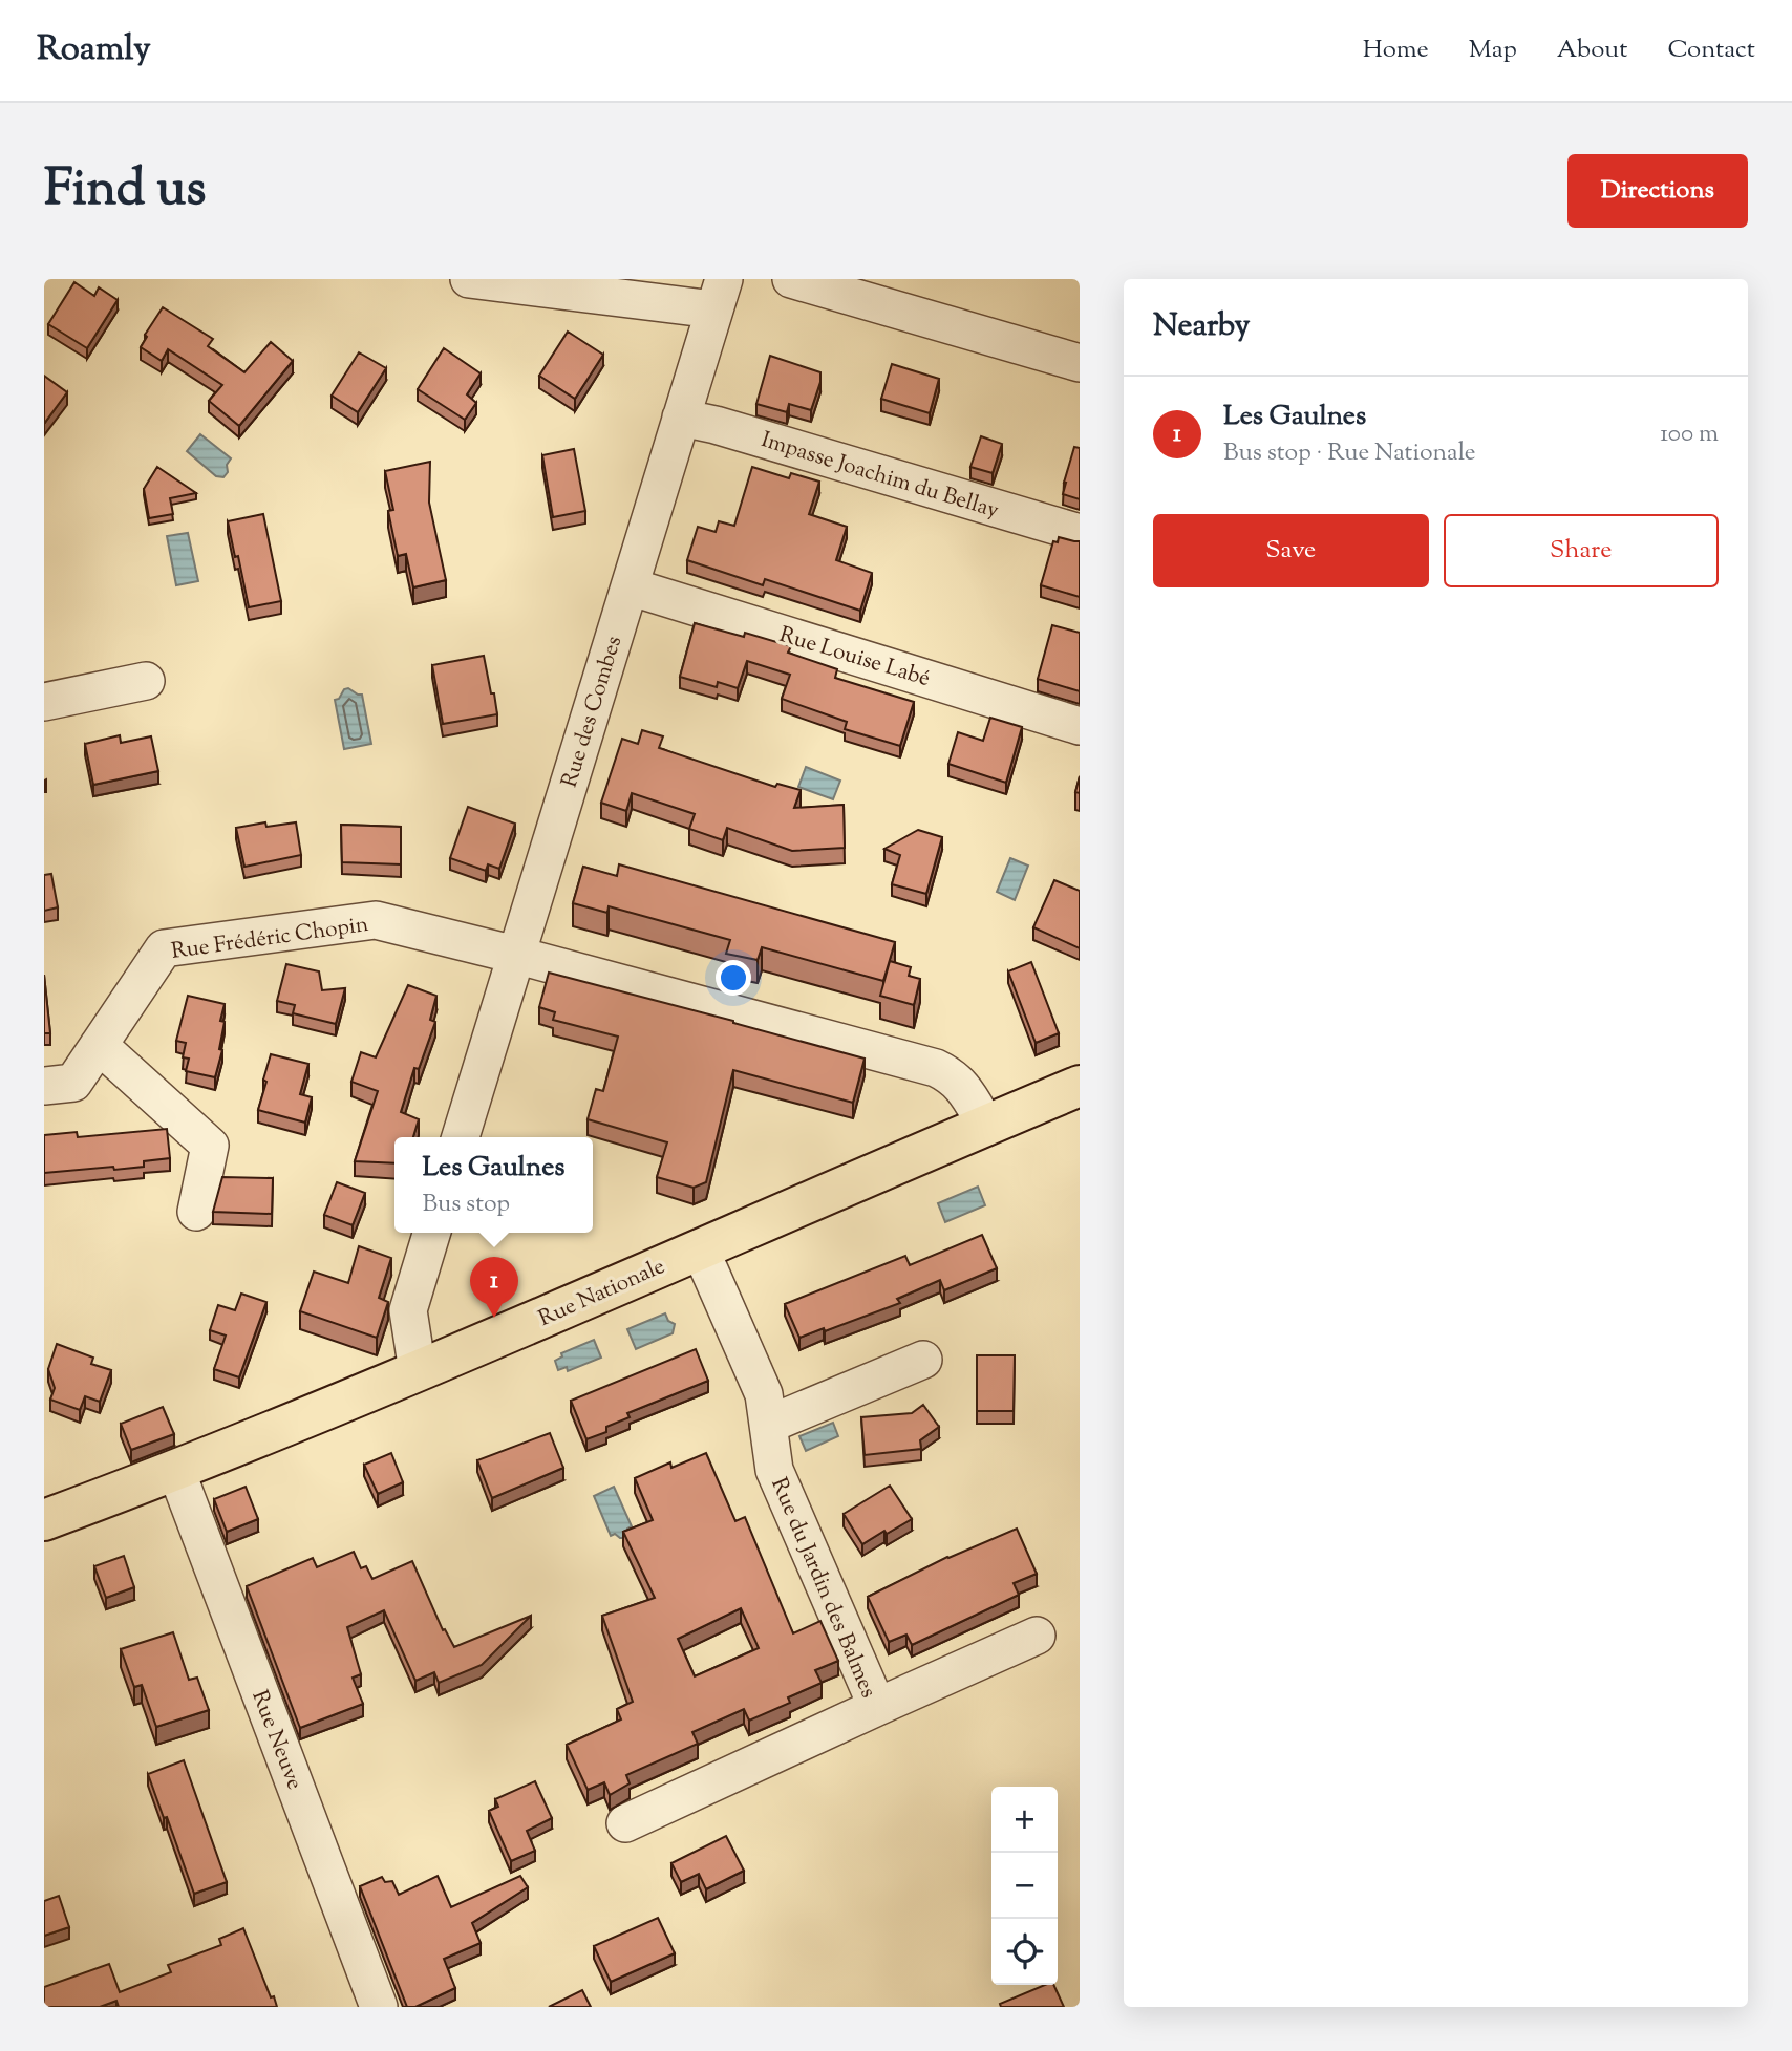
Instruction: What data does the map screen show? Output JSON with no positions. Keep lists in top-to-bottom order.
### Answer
{
  "streets": {
    "main road": ["Rue Nationale"],
    "street": [
      "Impasse Joachim du Bellay",
      "Rue Louise Labé",
      "Rue des Combes",
      "Rue Frédéric Chopin",
      "Rue du Jardin des Balmes",
      "Rue Neuve"
    ]
  },
  "crossings": [
    ["Impasse Joachim du Bellay", "Rue des Combes"],
    ["Rue Louise Labé", "Rue des Combes"],
    ["Rue des Combes", "Rue Frédéric Chopin"],
    ["Rue Frédéric Chopin", "Rue Nationale"],
    ["Rue Nationale", "Rue du Jardin des Balmes"],
    ["Rue Nationale", "Rue Neuve"]
  ],
  "page": {
    "header": "Roamly",
    "nav": [
      "Home",
      "Map",
      "About",
      "Contact"
    ],
    "title": "Find us",
    "buttons": [
      "Directions",
      ["Save", "Share"]
    ],
    "heading": "Nearby",
    "list": [
      {
        "mark": "1",
        "name": "Les Gaulnes",
        "note": "Bus stop · Rue Nationale",
        "value": "100 m"
      }
    ],
    "popup": ["Les Gaulnes", "Bus stop"],
    "pins": "1",
    "map_buttons": ["+", "−"]
  }
}
